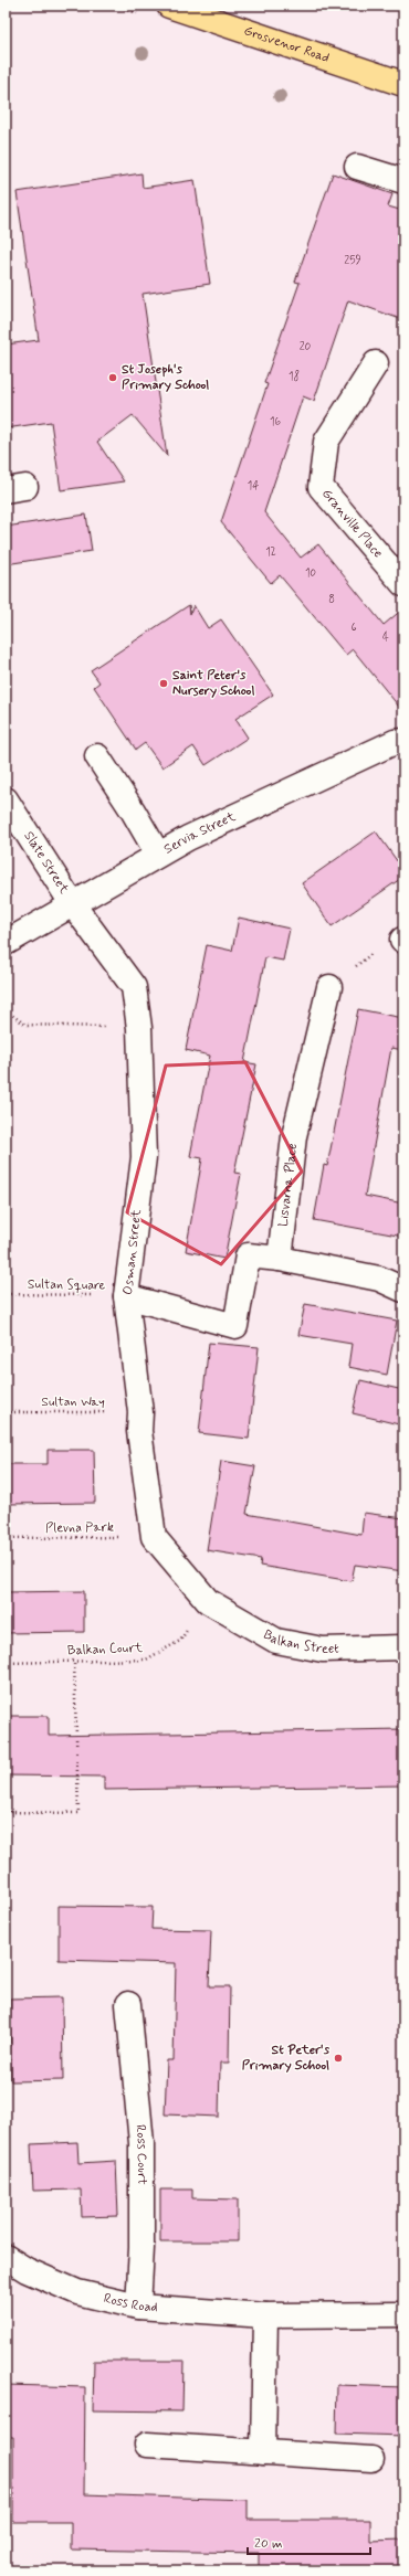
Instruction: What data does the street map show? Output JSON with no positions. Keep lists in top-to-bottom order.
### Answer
{
  "streets": {
    "main road": ["Grosvenor Road"],
    "street": [
      "Granville Place",
      "Servia Street",
      "Slate Street",
      "Lisvarna Place",
      "Osman Street",
      "Balkan Street",
      "Ross Court",
      "Ross Road"
    ],
    "path": [
      "Sultan Square",
      "Sultan Way",
      "Plevna Park",
      "Balkan Court"
    ]
  },
  "crossings": [
    ["Servia Street", "Slate Street"],
    ["Servia Street", "Osman Street"],
    ["Slate Street", "Osman Street"],
    ["Osman Street", "Sultan Square"],
    ["Osman Street", "Sultan Way"],
    ["Osman Street", "Plevna Park"],
    ["Balkan Street", "Balkan Court"],
    ["Ross Court", "Ross Road"]
  ],
  "places": ["St Joseph's Primary School", "Saint Peter's Nursery School", "St Peter's Primary School"],
  "house_numbers": [
    "259",
    "20",
    "18",
    "16",
    "14",
    "12",
    "10",
    "8",
    "6",
    "4"
  ],
  "scale_bar": "20 m"
}
